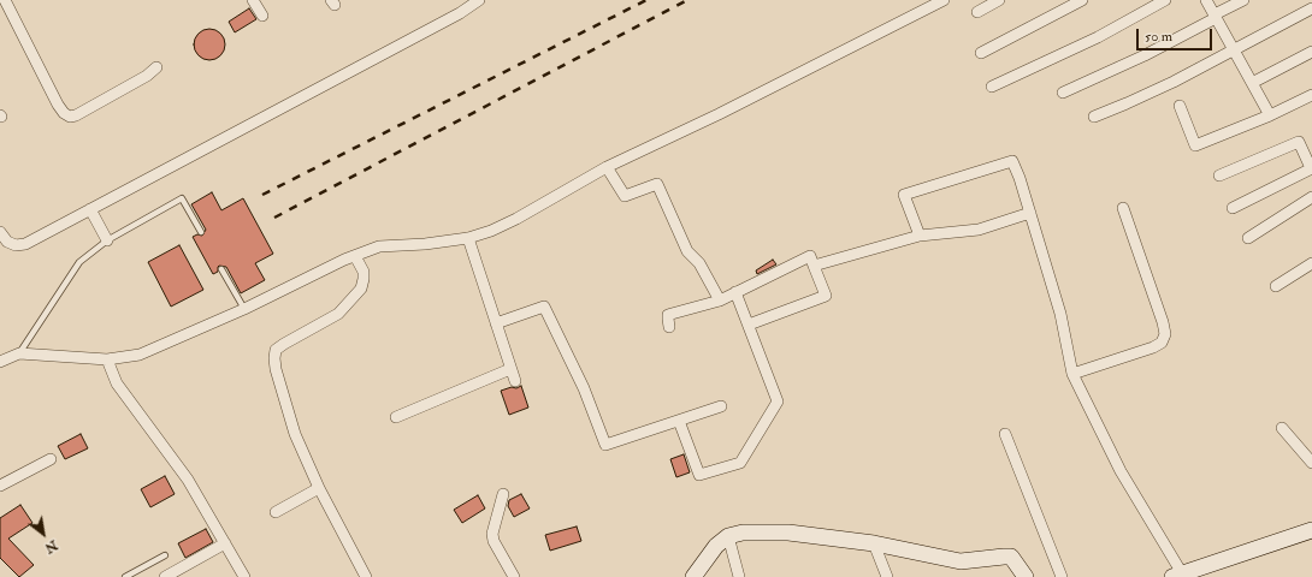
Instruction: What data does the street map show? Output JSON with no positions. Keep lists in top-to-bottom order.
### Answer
{
  "scale_bar": "50 m",
  "north": "bottom right"
}
